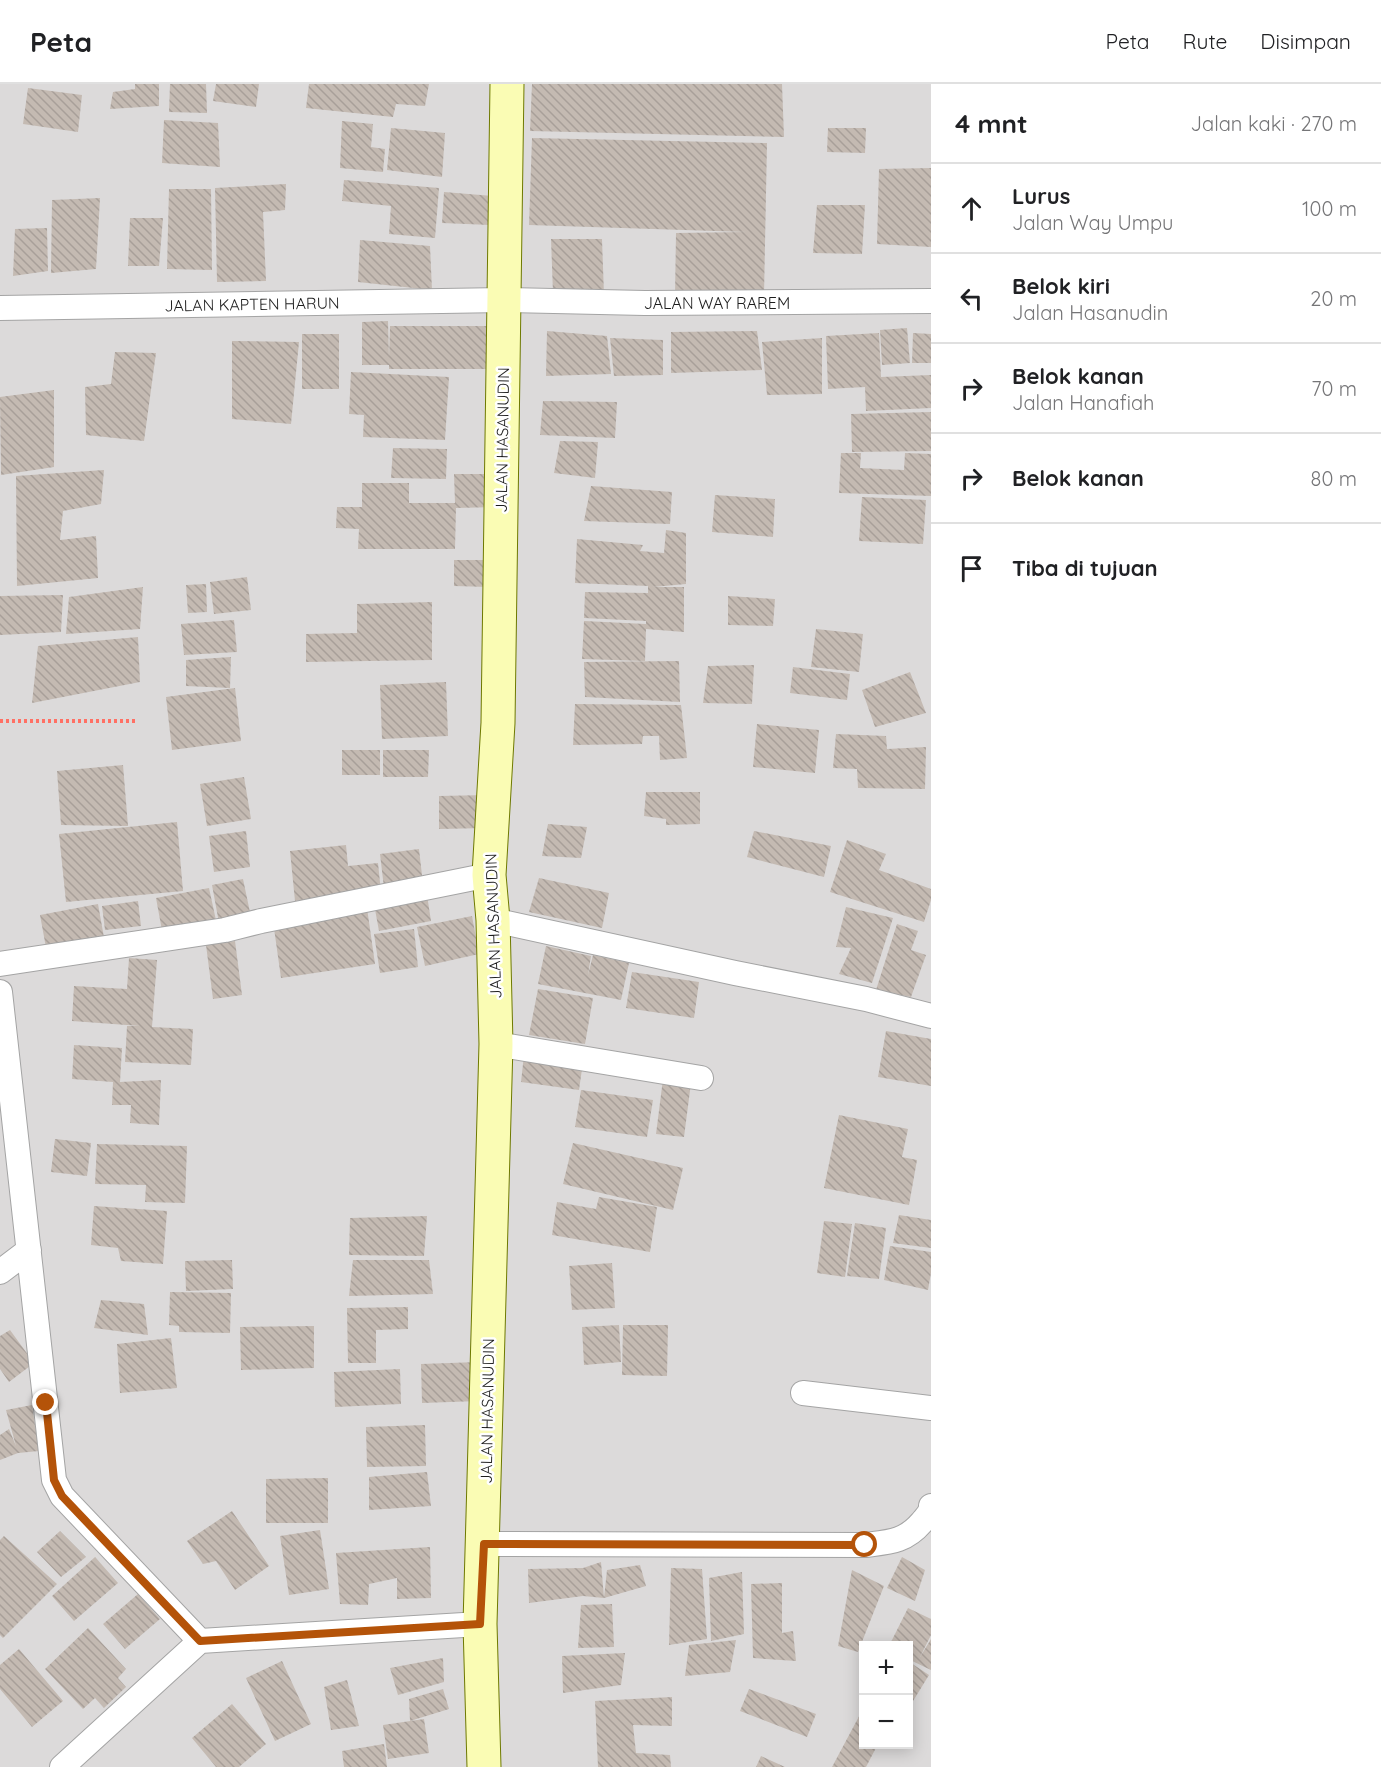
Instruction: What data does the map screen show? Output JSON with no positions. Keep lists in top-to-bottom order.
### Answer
{
  "streets": {
    "main road": ["JALAN HASANUDIN"],
    "street": ["JALAN WAY RAREM", "JALAN KAPTEN HARUN"]
  },
  "crossings": [
    ["JALAN WAY RAREM", "JALAN KAPTEN HARUN"],
    ["JALAN WAY RAREM", "JALAN HASANUDIN"],
    ["JALAN KAPTEN HARUN", "JALAN HASANUDIN"]
  ],
  "page": {
    "header": "Peta",
    "nav": ["Peta", "Rute", "Disimpan"],
    "heading": ["4 mnt", "Jalan kaki · 270 m"],
    "list": [
      ["Lurus", "Jalan Way Umpu", "100 m"],
      ["Belok kiri", "Jalan Hasanudin", "20 m"],
      ["Belok kanan", "Jalan Hanafiah", "70 m"],
      ["Belok kanan", "80 m"],
      "Tiba di tujuan"
    ],
    "map_buttons": ["+", "−"]
  }
}
